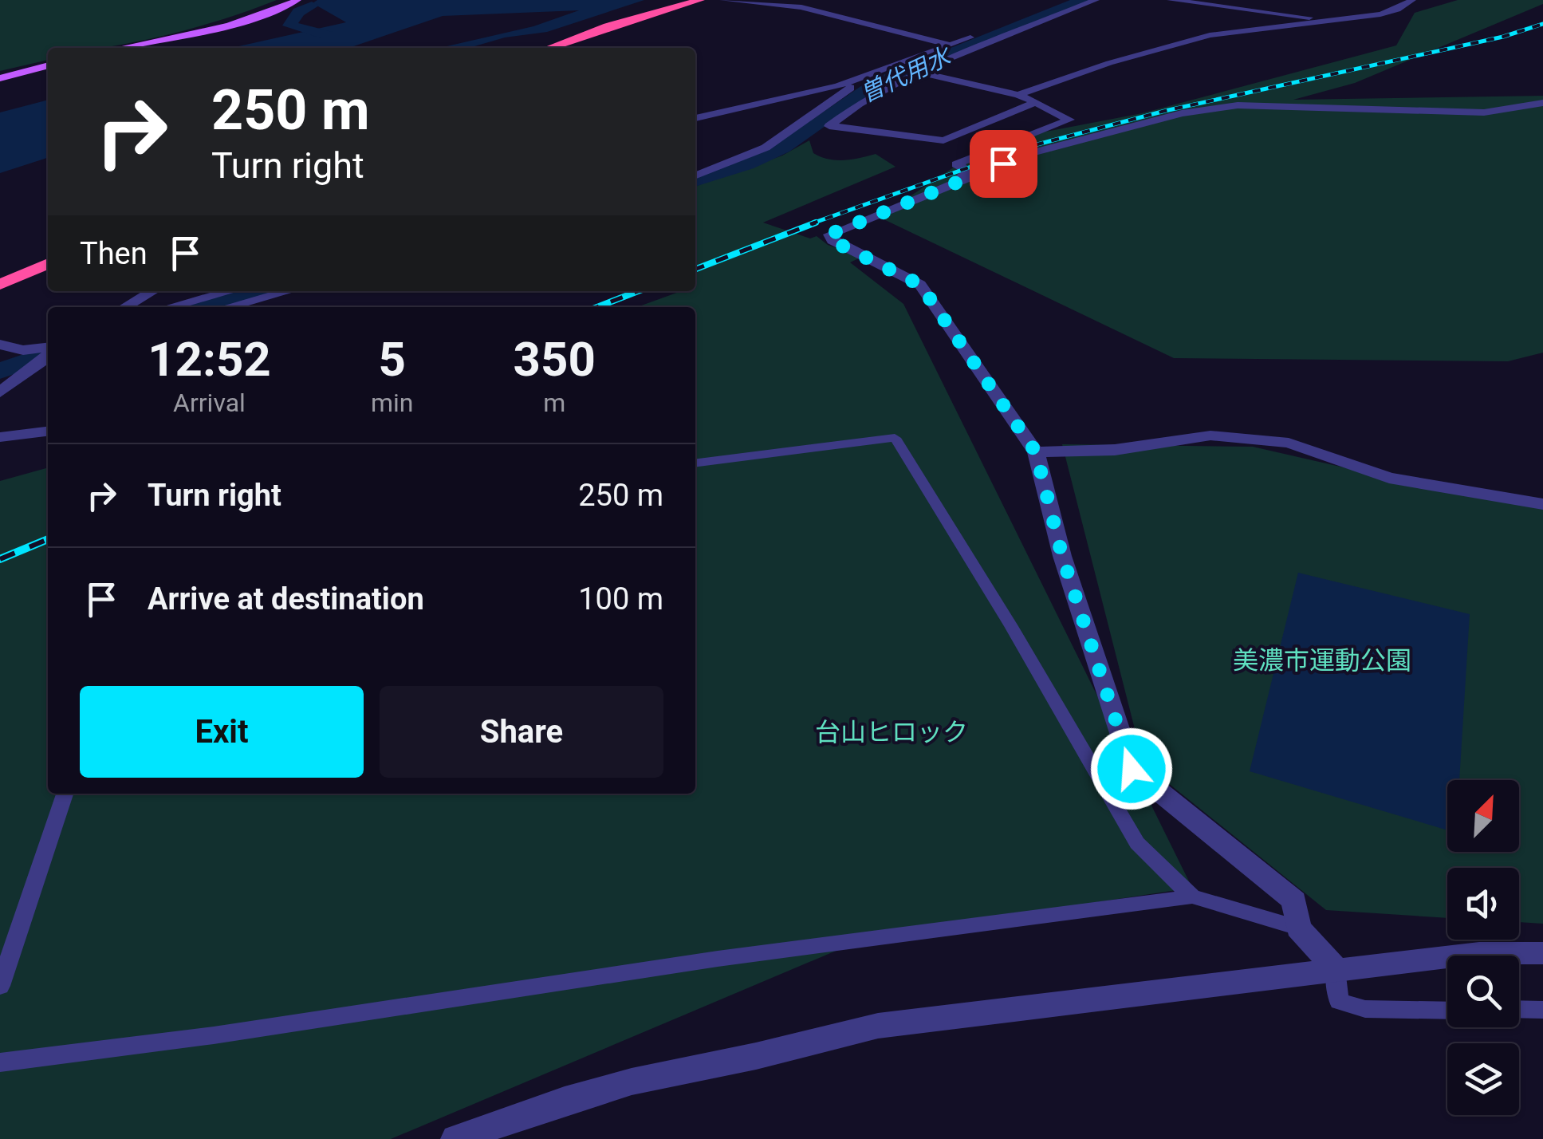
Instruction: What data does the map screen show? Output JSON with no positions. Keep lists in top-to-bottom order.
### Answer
{
  "water": ["曽代用水"],
  "parks": ["美濃市運動公園", "台山ヒロック"],
  "north": "top right",
  "page": {
    "turn": ["250 m", "Turn right"],
    "then": "Then",
    "eta": [
      "12:52",
      "Arrival",
      "5",
      "min",
      "350",
      "m"
    ],
    "list": [
      {
        "name": "Turn right",
        "value": "250 m"
      },
      {
        "name": "Arrive at destination",
        "value": "100 m"
      }
    ],
    "buttons": ["Exit", "Share"]
  }
}
